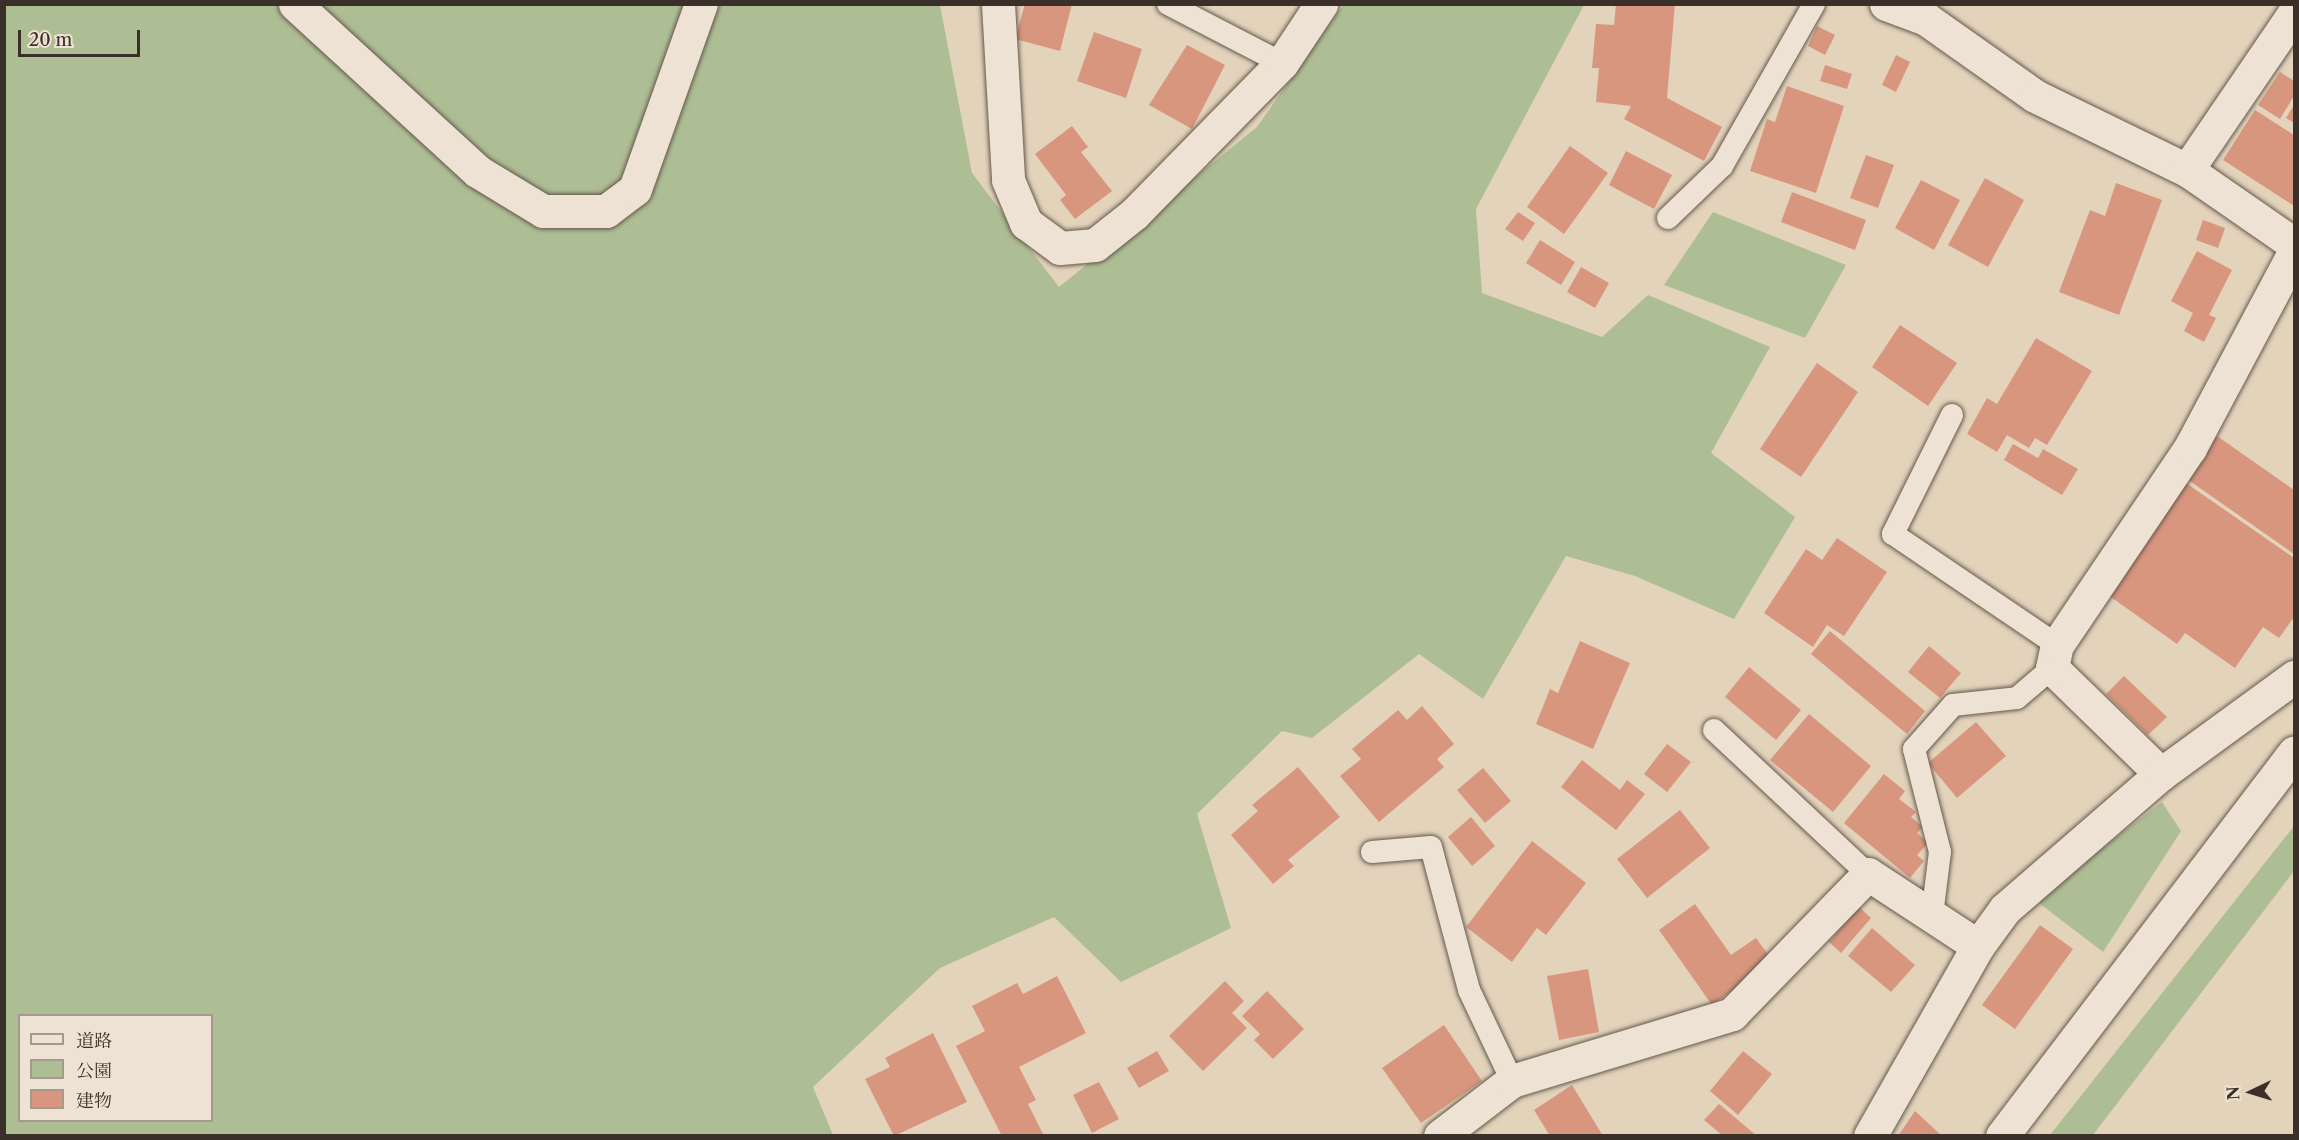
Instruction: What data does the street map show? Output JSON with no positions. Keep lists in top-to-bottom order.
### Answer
{
  "legend": ["道路", "公園", "建物"],
  "scale_bar": "20 m",
  "north": "left"
}
